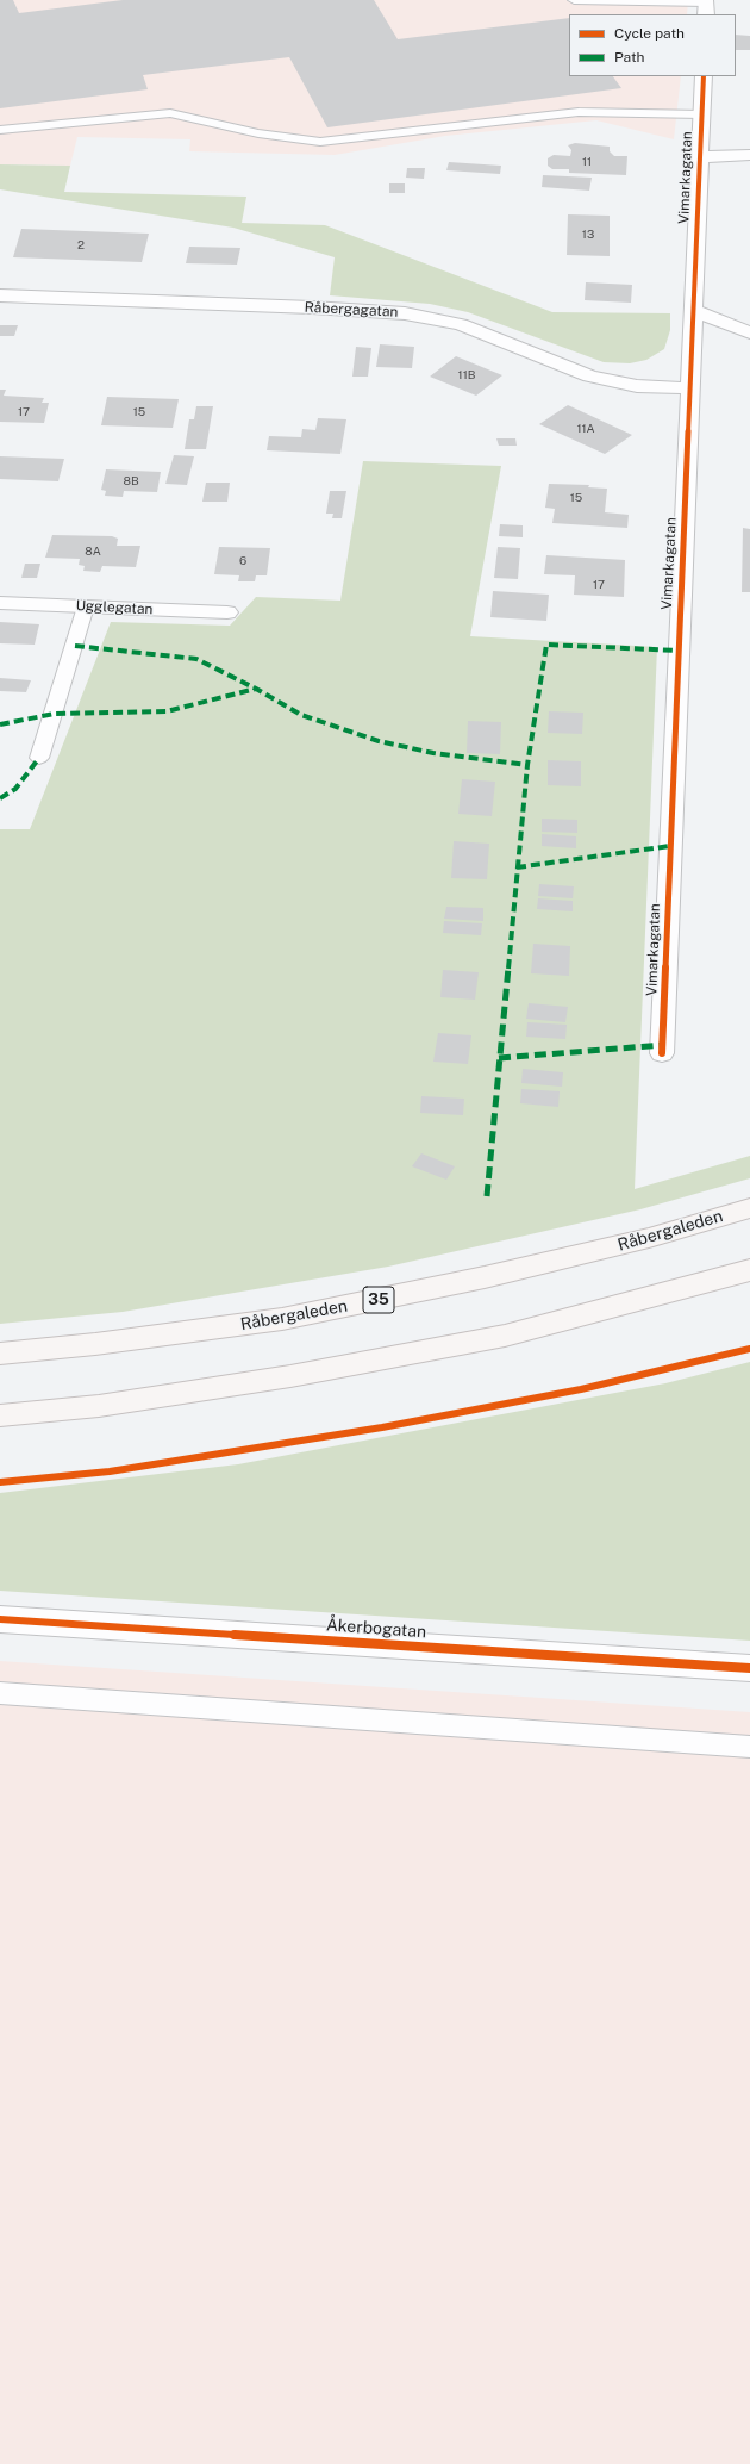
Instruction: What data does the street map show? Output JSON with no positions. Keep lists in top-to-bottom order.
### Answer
{
  "streets": {
    "main road": ["Råbergaleden", "35"],
    "street": [
      "Vimarkagatan",
      "Råbergagatan",
      "Ugglegatan",
      "Åkerbogatan"
    ]
  },
  "crossings": [
    ["Vimarkagatan", "Råbergagatan"]
  ],
  "house_numbers": [
    "11",
    "13",
    "2",
    "11B",
    "17",
    "15",
    "11A",
    "8B",
    "15",
    "8A",
    "6",
    "17"
  ],
  "legend": ["Cycle path", "Path"]
}
